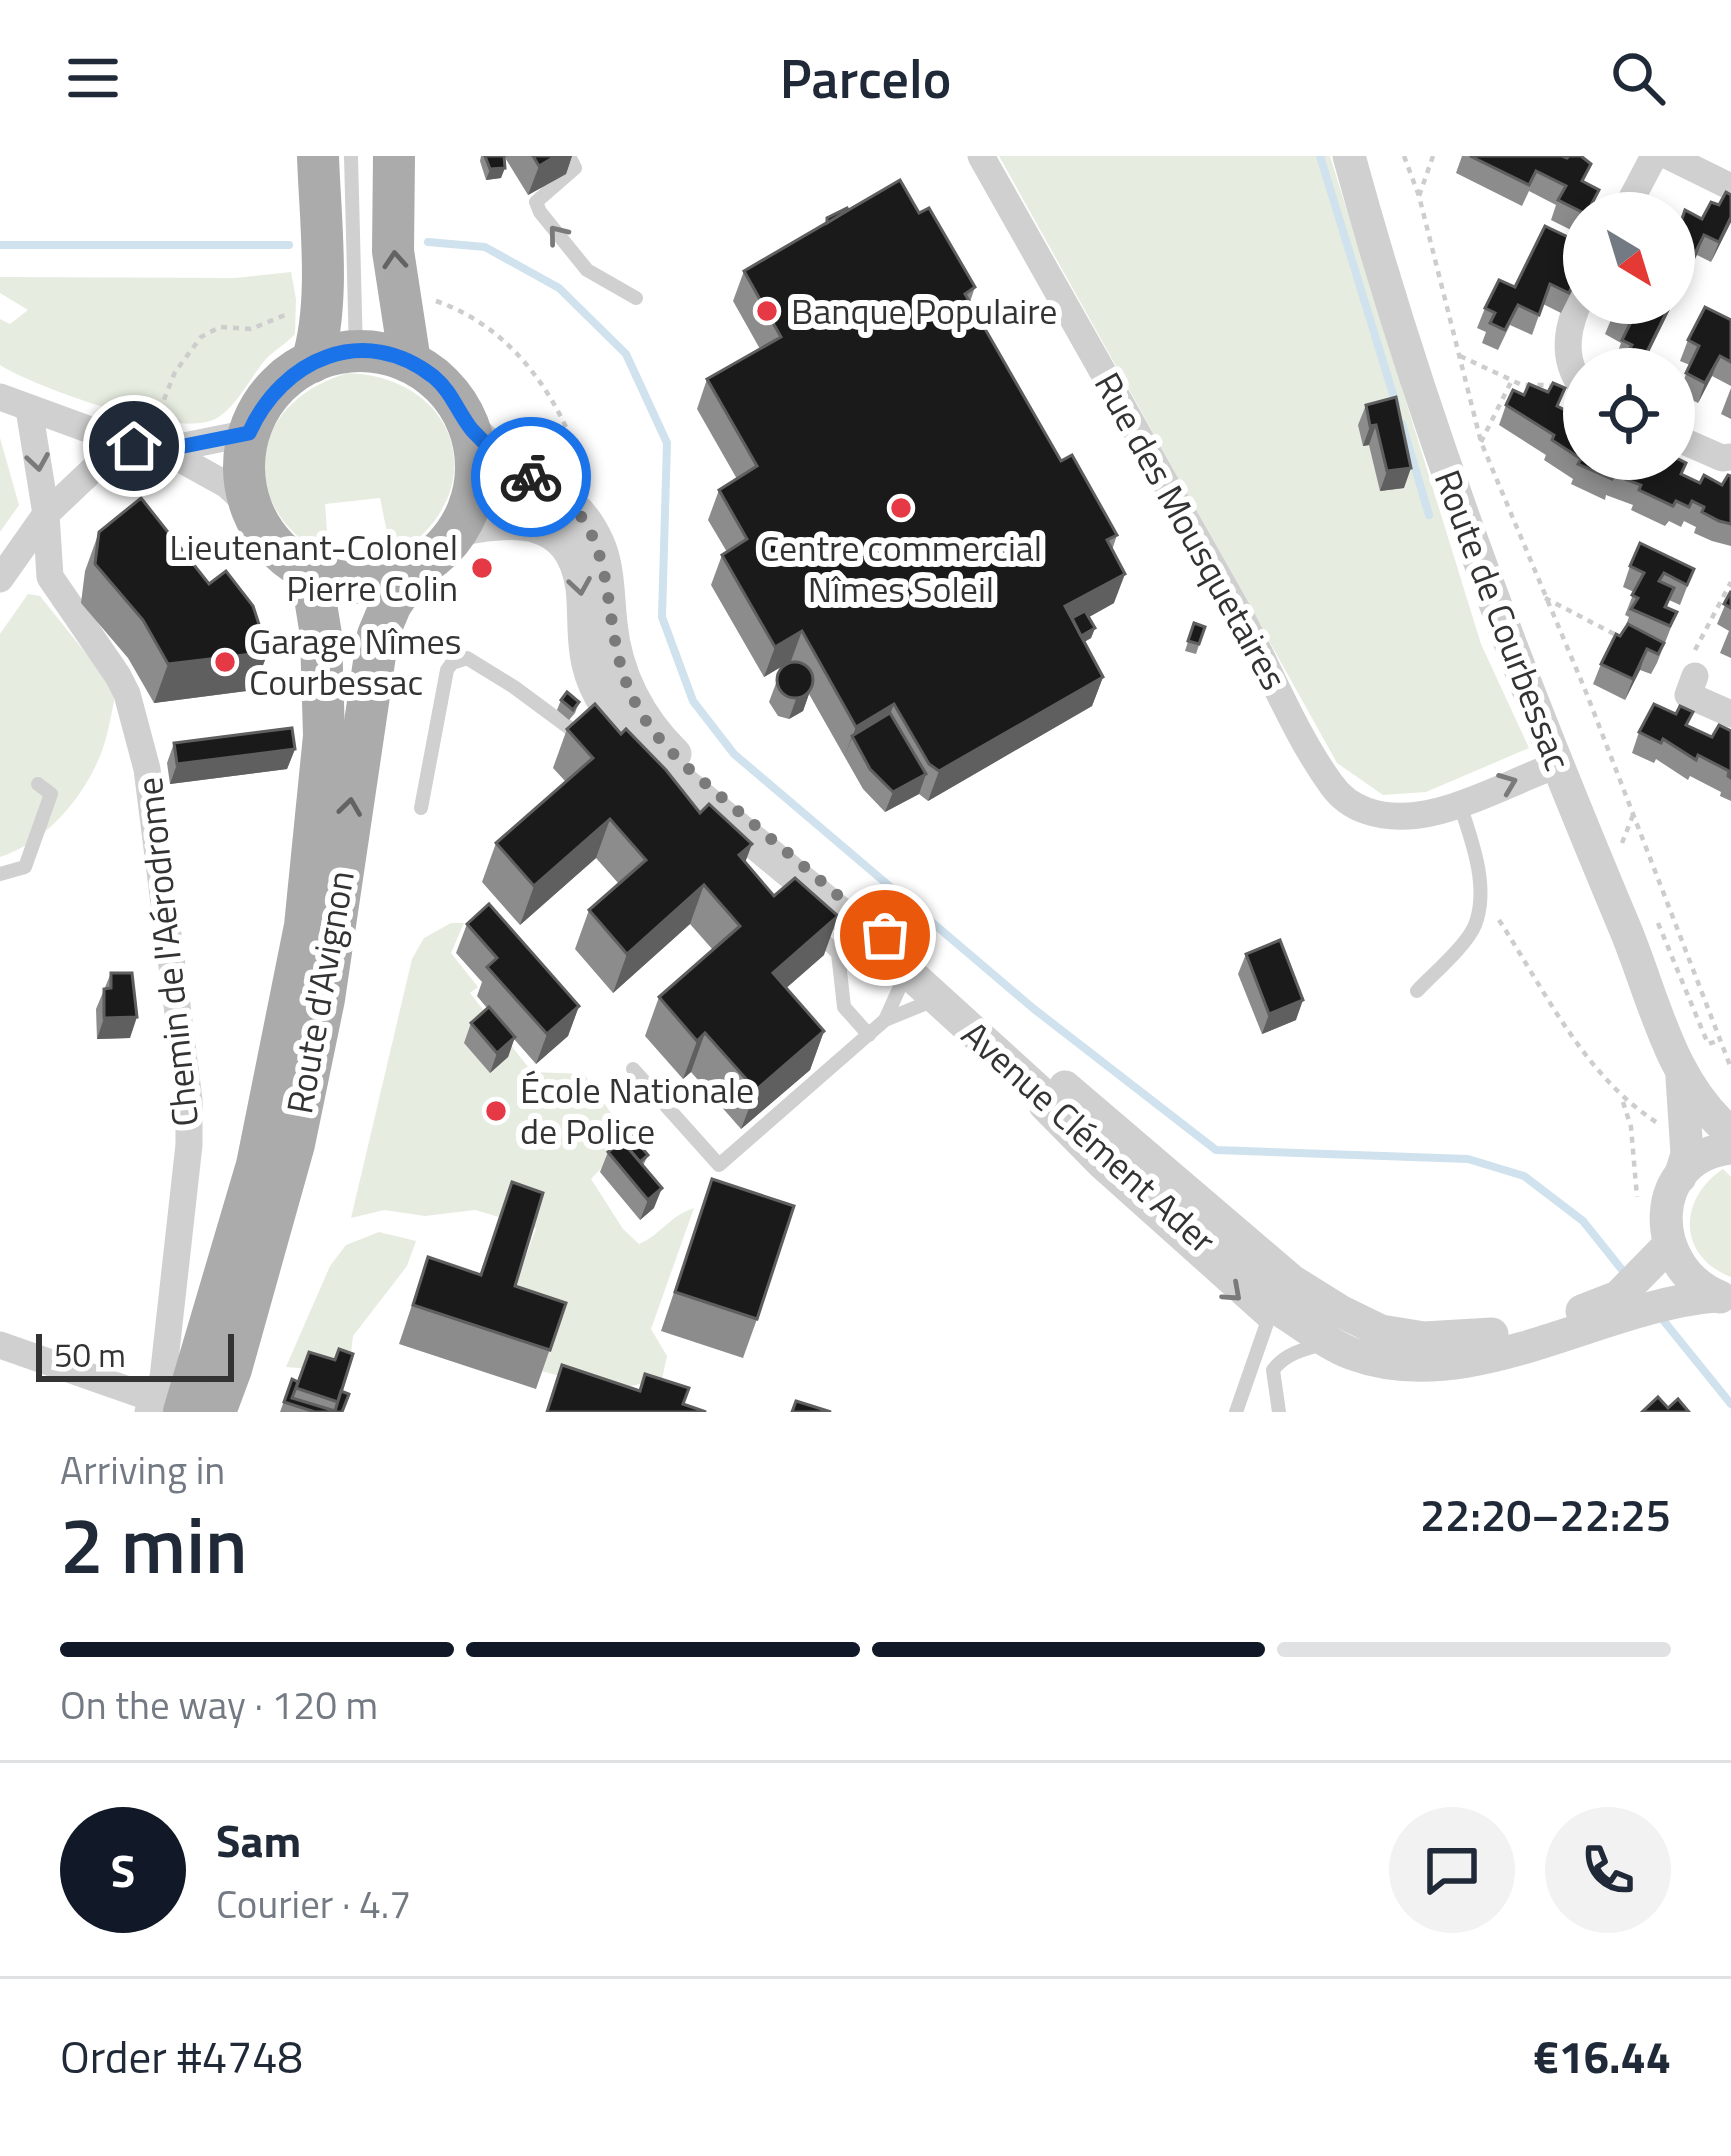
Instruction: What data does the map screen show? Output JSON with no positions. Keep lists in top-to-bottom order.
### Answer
{
  "streets": {
    "main road": ["Route d'Avignon"],
    "street": [
      "Rue des Mousquetaires",
      "Route de Courbessac",
      "Chemin de l'Aérodrome",
      "Avenue Clément Ader"
    ]
  },
  "crossings": [
    ["Rue des Mousquetaires", "Route de Courbessac"],
    ["Route de Courbessac", "Avenue Clément Ader"],
    ["Chemin de l'Aérodrome", "Route d'Avignon"],
    ["Route d'Avignon", "Avenue Clément Ader"]
  ],
  "places": [
    "Banque Populaire",
    "Centre commercial Nîmes Soleil",
    "Lieutenant-Colonel Pierre Colin",
    "Garage Nîmes Courbessac",
    "École Nationale de Police"
  ],
  "scale_bar": "50 m",
  "north": "bottom right",
  "page": {
    "header": "Parcelo",
    "scale": "50 m",
    "heading": ["2 min", "Arriving in", "22:20–22:25"],
    "panel": [
      "Sam",
      "Courier · 4.7",
      "Order #4748",
      "€16.44"
    ],
    "bar": "On the way · 120 m",
    "round": "S"
  }
}
